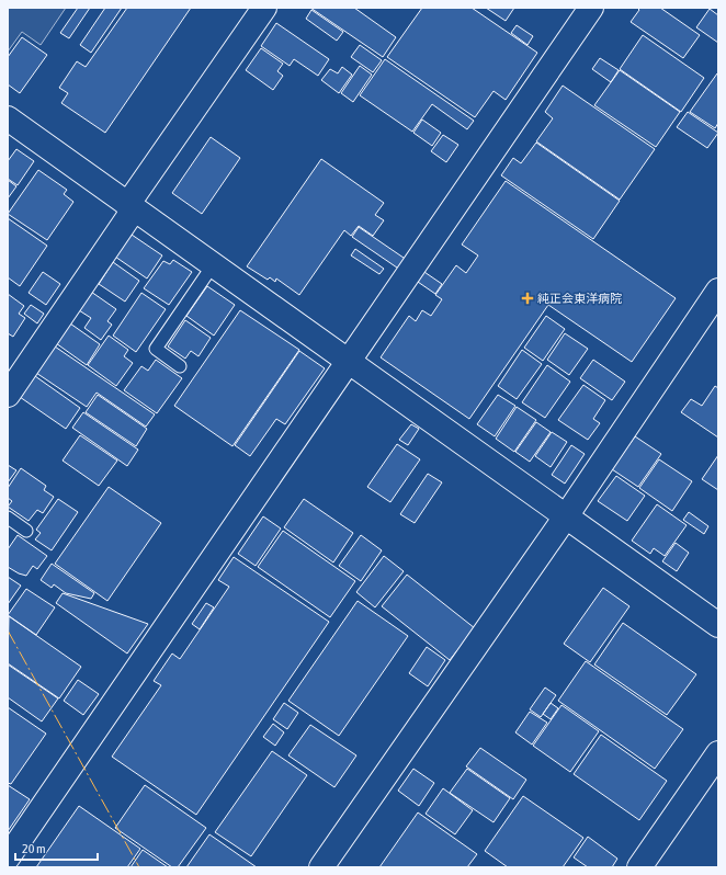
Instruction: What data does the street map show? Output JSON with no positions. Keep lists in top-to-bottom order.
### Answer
{
  "places": {
    "health": ["純正会東洋病院"]
  },
  "scale_bar": "20 m"
}
